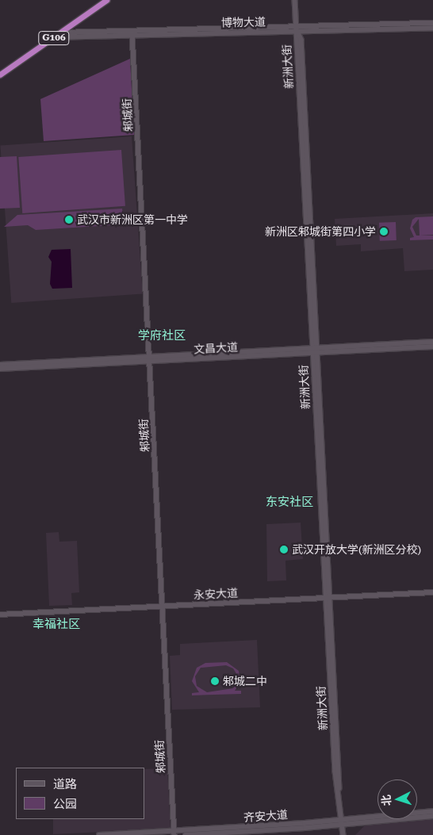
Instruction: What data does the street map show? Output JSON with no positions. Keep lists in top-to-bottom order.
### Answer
{
  "streets": {
    "highway": ["G106"],
    "main road": [
      "博物大道",
      "新洲大街",
      "邾城街",
      "文昌大道",
      "永安大道",
      "齐安大道"
    ]
  },
  "crossings": [
    ["博物大道", "G106"],
    ["博物大道", "新洲大街"],
    ["博物大道", "邾城街"],
    ["新洲大街", "文昌大道"],
    ["新洲大街", "永安大道"],
    ["新洲大街", "齐安大道"],
    ["邾城街", "文昌大道"],
    ["邾城街", "永安大道"],
    ["邾城街", "齐安大道"]
  ],
  "districts": ["学府社区", "东安社区", "幸福社区"],
  "places": [
    "武汉市新洲区第一中学",
    "新洲区邾城街第四小学",
    "武汉开放大学(新洲区分校)",
    "邾城二中"
  ],
  "legend": ["道路", "公园"],
  "north": "left"
}
